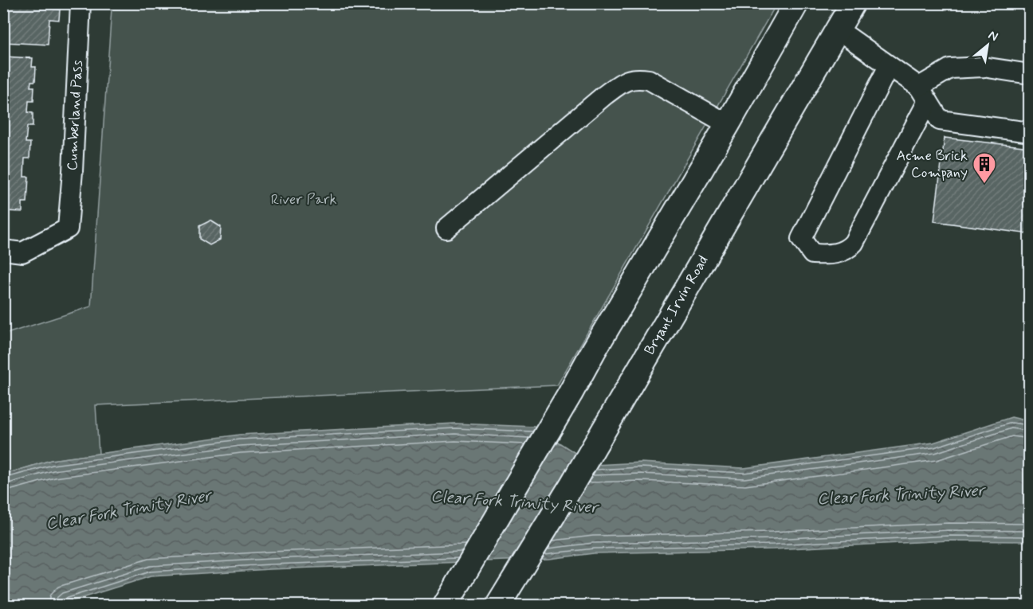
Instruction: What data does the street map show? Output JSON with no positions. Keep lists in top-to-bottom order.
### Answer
{
  "streets": {
    "main road": ["Bryant Irvin Road"],
    "lane": ["Cumberland Pass"]
  },
  "water": ["Clear Fork Trinity River"],
  "parks": ["River Park"],
  "places": {
    "building": ["Acme Brick Company"]
  },
  "north": "top right"
}
